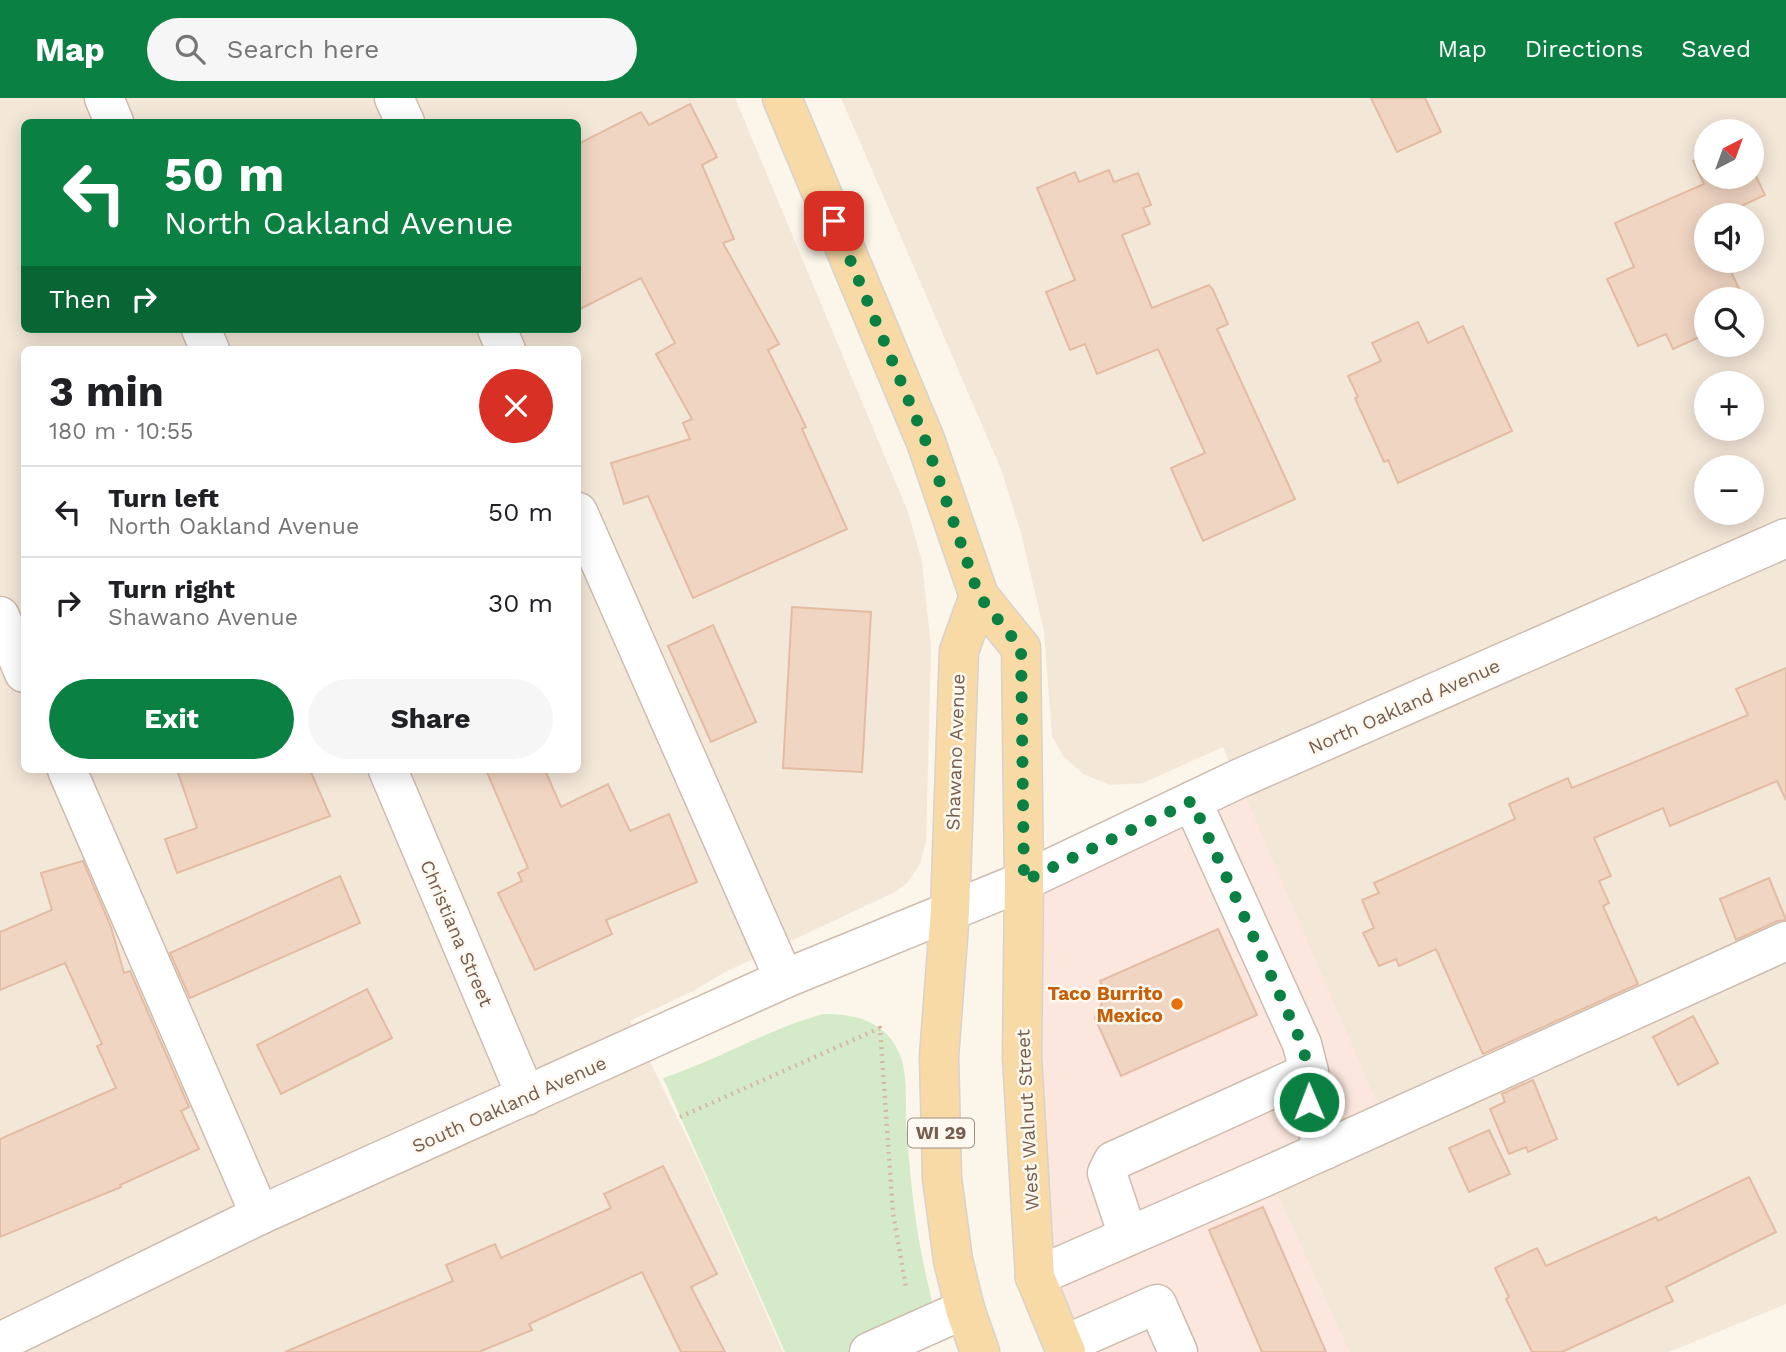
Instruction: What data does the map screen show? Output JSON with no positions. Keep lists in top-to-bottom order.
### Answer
{
  "streets": {
    "main road": ["Shawano Avenue", "West Walnut Street", "WI 29"],
    "street": ["North Oakland Avenue", "Christiana Street", "South Oakland Avenue"]
  },
  "crossings": [
    ["North Oakland Avenue", "South Oakland Avenue"],
    ["North Oakland Avenue", "West Walnut Street"],
    ["Shawano Avenue", "South Oakland Avenue"],
    ["Shawano Avenue", "WI 29"],
    ["Christiana Street", "South Oakland Avenue"],
    ["South Oakland Avenue", "West Walnut Street"],
    ["South Oakland Avenue", "WI 29"]
  ],
  "places": ["Taco Burrito Mexico"],
  "north": "top right",
  "page": {
    "header": "Map",
    "search": "Search here",
    "nav": ["Map", "Directions", "Saved"],
    "map_buttons": ["+", "−"],
    "turn": ["50 m", "North Oakland Avenue"],
    "then": "Then",
    "heading": ["3 min", "180 m · 10:55"],
    "list": [
      {
        "name": "Turn left",
        "note": "North Oakland Avenue",
        "value": "50 m"
      },
      {
        "name": "Turn right",
        "note": "Shawano Avenue",
        "value": "30 m"
      }
    ],
    "buttons": ["Exit", "Share"]
  }
}
